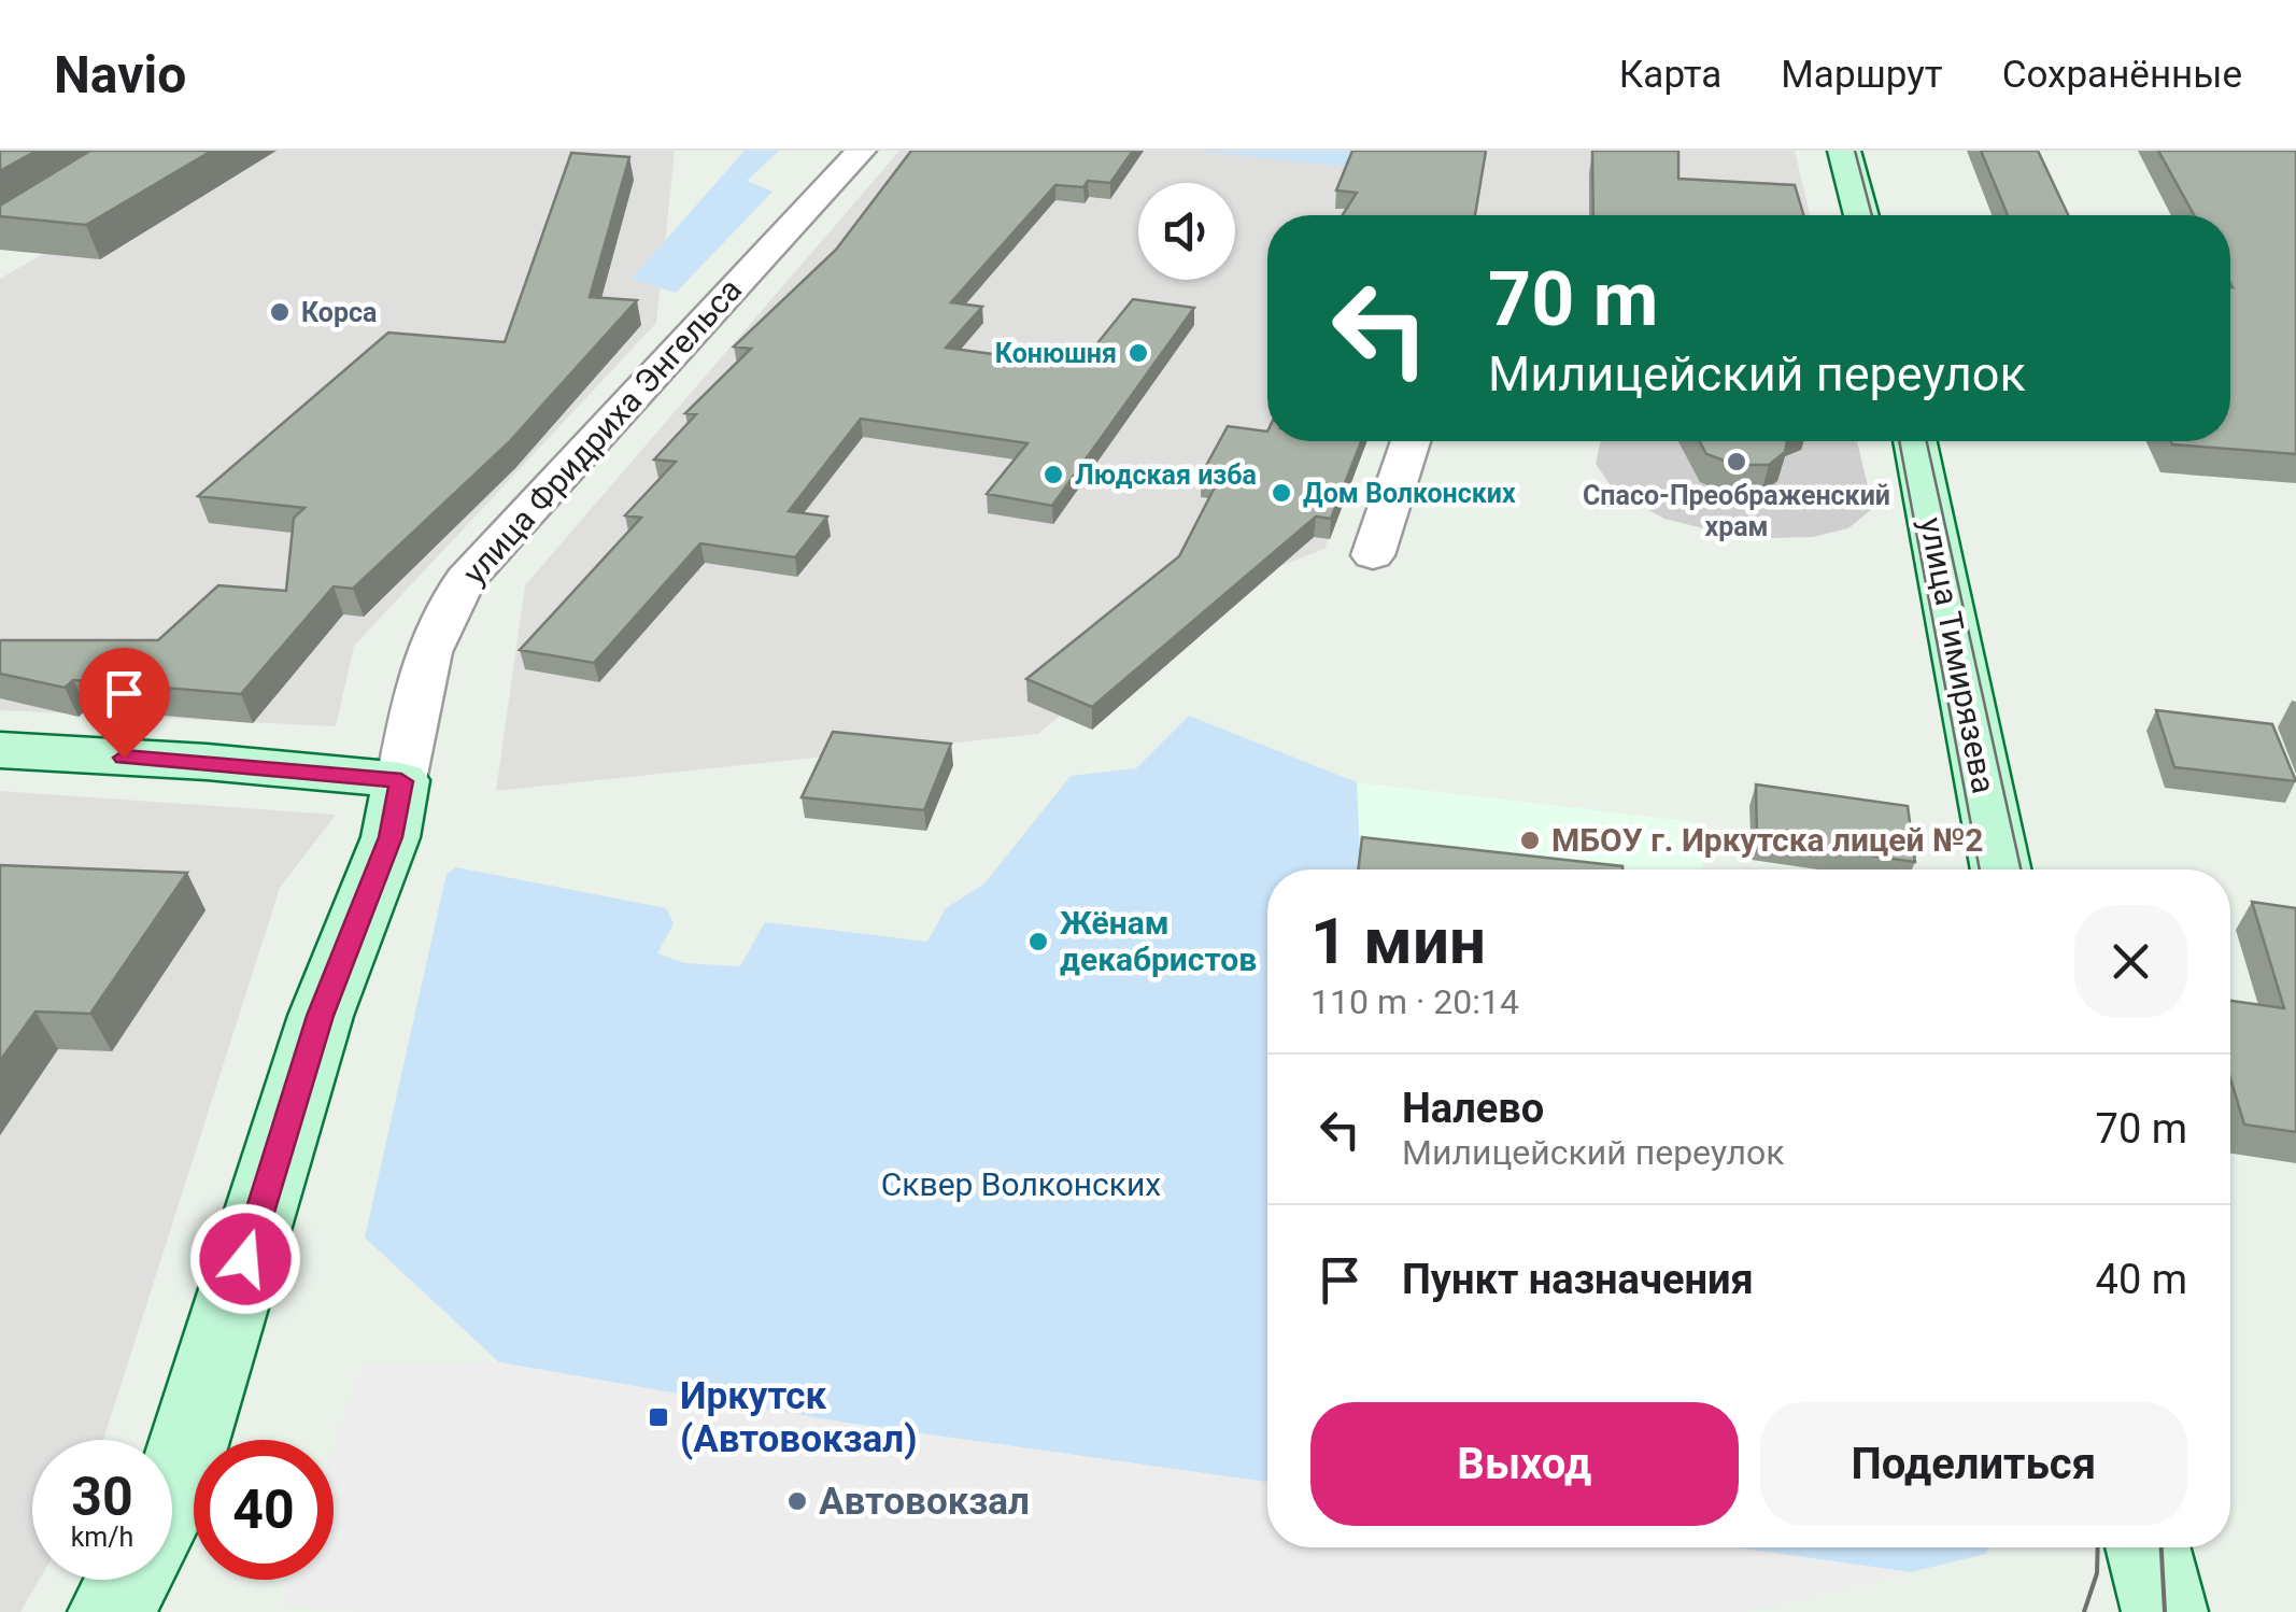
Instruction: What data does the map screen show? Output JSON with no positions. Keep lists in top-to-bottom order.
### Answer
{
  "streets": {
    "street": ["улица Фридриха Энгельса", "улица Тимирязева"]
  },
  "parks": ["Сквер Волконских"],
  "places": {
    "other": [
      "Корса",
      "Конюшня",
      "Спасо-Преображенский храм",
      "Людская изба",
      "Дом Волконских",
      "МБОУ г. Иркутска лицей №2",
      "Жёнам декабристов",
      "Автовокзал"
    ],
    "transit": ["Иркутск (Автовокзал)"]
  },
  "page": {
    "header": "Navio",
    "nav": ["Карта", "Маршрут", "Сохранённые"],
    "turn": ["70 m", "Милицейский переулок"],
    "heading": ["1 мин", "110 m · 20:14"],
    "list": [
      {
        "name": "Налево",
        "note": "Милицейский переулок",
        "value": "70 m"
      },
      {
        "name": "Пункт назначения",
        "value": "40 m"
      }
    ],
    "buttons": ["Выход", "Поделиться"],
    "speed": "30 km/h",
    "limit": "40"
  }
}
